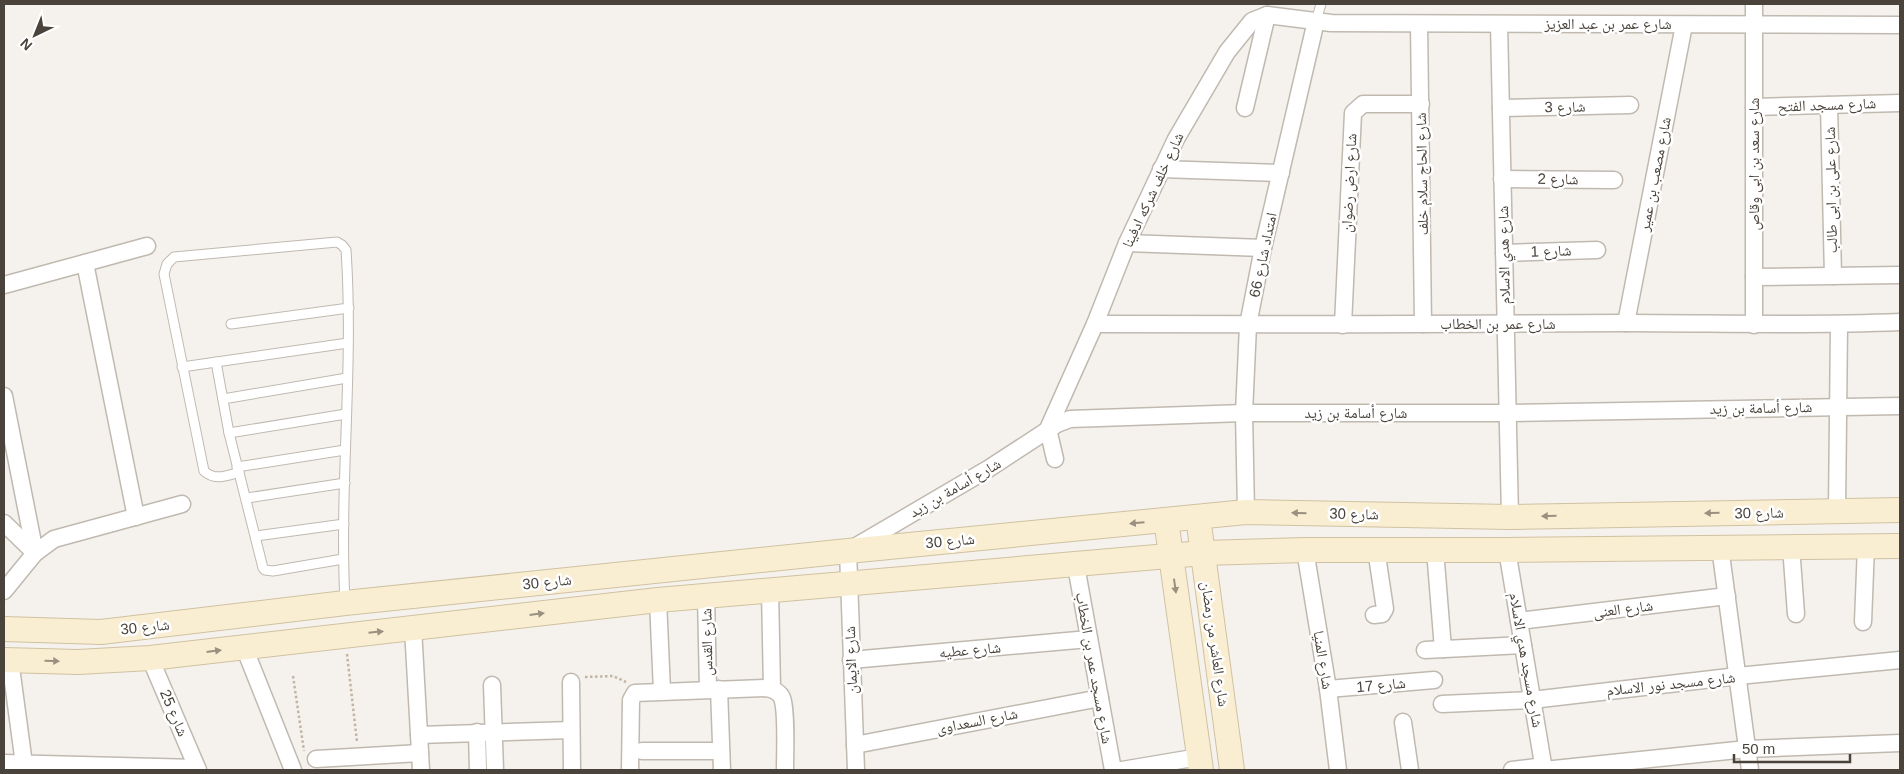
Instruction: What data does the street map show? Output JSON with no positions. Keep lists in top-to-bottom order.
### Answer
{
  "streets": {
    "street": [
      "شارع عمر بن عبد العزيز",
      "شارع مسجد الفتح",
      "شارع 3",
      "شارع سعد بن ابى وقاص",
      "شارع الحاج سلام خلف",
      "شارع مصعب بن عمير",
      "شارع 2",
      "شارع ارض رضوان",
      "شارع خلف شركه ادفينا",
      "شارع على بن ابى طالب",
      "شارع 1",
      "امتداد شارع 66",
      "شارع هدي الاسلام",
      "شارع عمر بن الخطاب",
      "شارع أسامة بن زيد",
      "شارع 30",
      "شارع العنى",
      "شارع القدس",
      "شارع العاشر من رمضان",
      "شارع عطيه",
      "شارع الايمان",
      "شارع المنيا",
      "شارع مسجد هدي الاسلام",
      "شارع مسجد عمر بن الخطاب",
      "شارع مسجد نور الاسلام",
      "شارع 17",
      "شارع 25",
      "شارع السعداوى"
    ]
  },
  "crossings": [
    ["شارع عمر بن عبد العزيز", "شارع سعد بن ابى وقاص"],
    ["شارع عمر بن عبد العزيز", "شارع الحاج سلام خلف"],
    ["شارع عمر بن عبد العزيز", "شارع مصعب بن عمير"],
    ["شارع عمر بن عبد العزيز", "امتداد شارع 66"],
    ["شارع عمر بن عبد العزيز", "شارع هدي الاسلام"],
    ["شارع مسجد الفتح", "شارع سعد بن ابى وقاص"],
    ["شارع مسجد الفتح", "شارع على بن ابى طالب"],
    ["شارع 3", "شارع هدي الاسلام"],
    ["شارع سعد بن ابى وقاص", "شارع عمر بن الخطاب"],
    ["شارع الحاج سلام خلف", "شارع ارض رضوان"],
    ["شارع الحاج سلام خلف", "شارع عمر بن الخطاب"],
    ["شارع مصعب بن عمير", "شارع عمر بن الخطاب"],
    ["شارع 2", "شارع هدي الاسلام"],
    ["شارع ارض رضوان", "شارع عمر بن الخطاب"],
    ["شارع خلف شركه ادفينا", "شارع عمر بن الخطاب"],
    ["شارع خلف شركه ادفينا", "شارع أسامة بن زيد"],
    ["شارع 1", "شارع هدي الاسلام"],
    ["امتداد شارع 66", "شارع عمر بن الخطاب"],
    ["امتداد شارع 66", "شارع أسامة بن زيد"],
    ["امتداد شارع 66", "شارع 30"],
    ["شارع هدي الاسلام", "شارع عمر بن الخطاب"],
    ["شارع هدي الاسلام", "شارع أسامة بن زيد"],
    ["شارع هدي الاسلام", "شارع 30"],
    ["شارع أسامة بن زيد", "شارع 30"],
    ["شارع أسامة بن زيد", "شارع الايمان"],
    ["شارع 30", "شارع القدس"],
    ["شارع 30", "شارع العاشر من رمضان"],
    ["شارع 30", "شارع الايمان"],
    ["شارع 30", "شارع المنيا"],
    ["شارع 30", "شارع مسجد هدي الاسلام"],
    ["شارع 30", "شارع مسجد عمر بن الخطاب"],
    ["شارع 30", "شارع 25"],
    ["شارع العنى", "شارع مسجد هدي الاسلام"],
    ["شارع عطيه", "شارع الايمان"],
    ["شارع عطيه", "شارع مسجد عمر بن الخطاب"],
    ["شارع الايمان", "شارع السعداوى"],
    ["شارع المنيا", "شارع 17"],
    ["شارع مسجد هدي الاسلام", "شارع مسجد نور الاسلام"],
    ["شارع مسجد عمر بن الخطاب", "شارع السعداوى"]
  ],
  "scale_bar": "50 m",
  "north": "bottom left"
}
